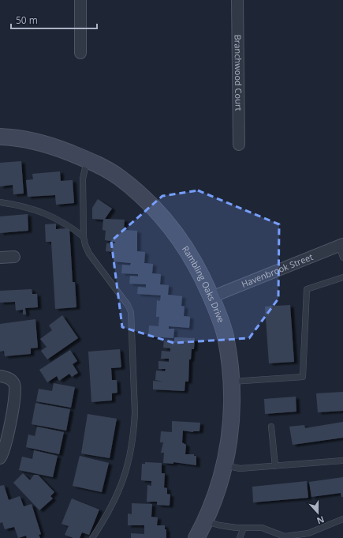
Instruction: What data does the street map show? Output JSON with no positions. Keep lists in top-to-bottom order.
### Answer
{
  "streets": {
    "street": ["Branchwood Court", "Havenbrook Street", "Rambling Oaks Drive"]
  },
  "crossings": [
    ["Havenbrook Street", "Rambling Oaks Drive"]
  ],
  "scale_bar": "50 m",
  "north": "bottom"
}
